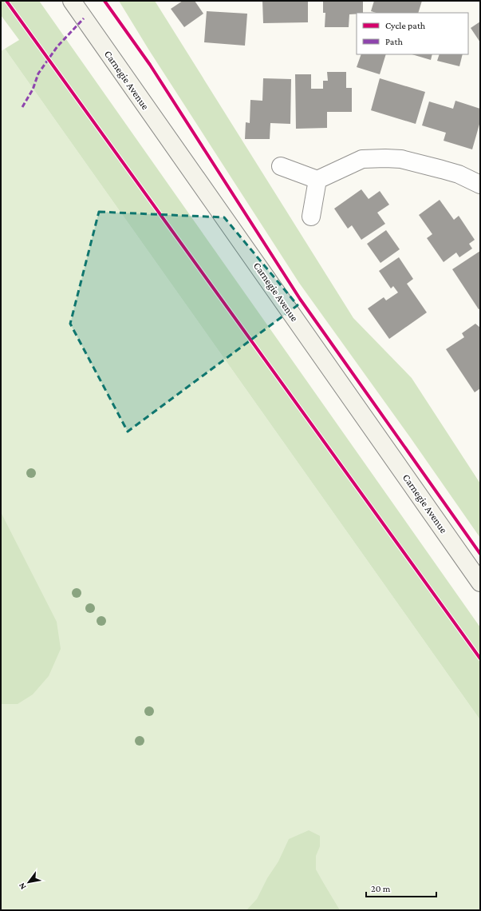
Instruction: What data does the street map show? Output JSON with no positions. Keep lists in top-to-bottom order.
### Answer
{
  "streets": {
    "street": ["Carnegie Avenue"]
  },
  "legend": ["Cycle path", "Path"],
  "scale_bar": "20 m",
  "north": "bottom left"
}
